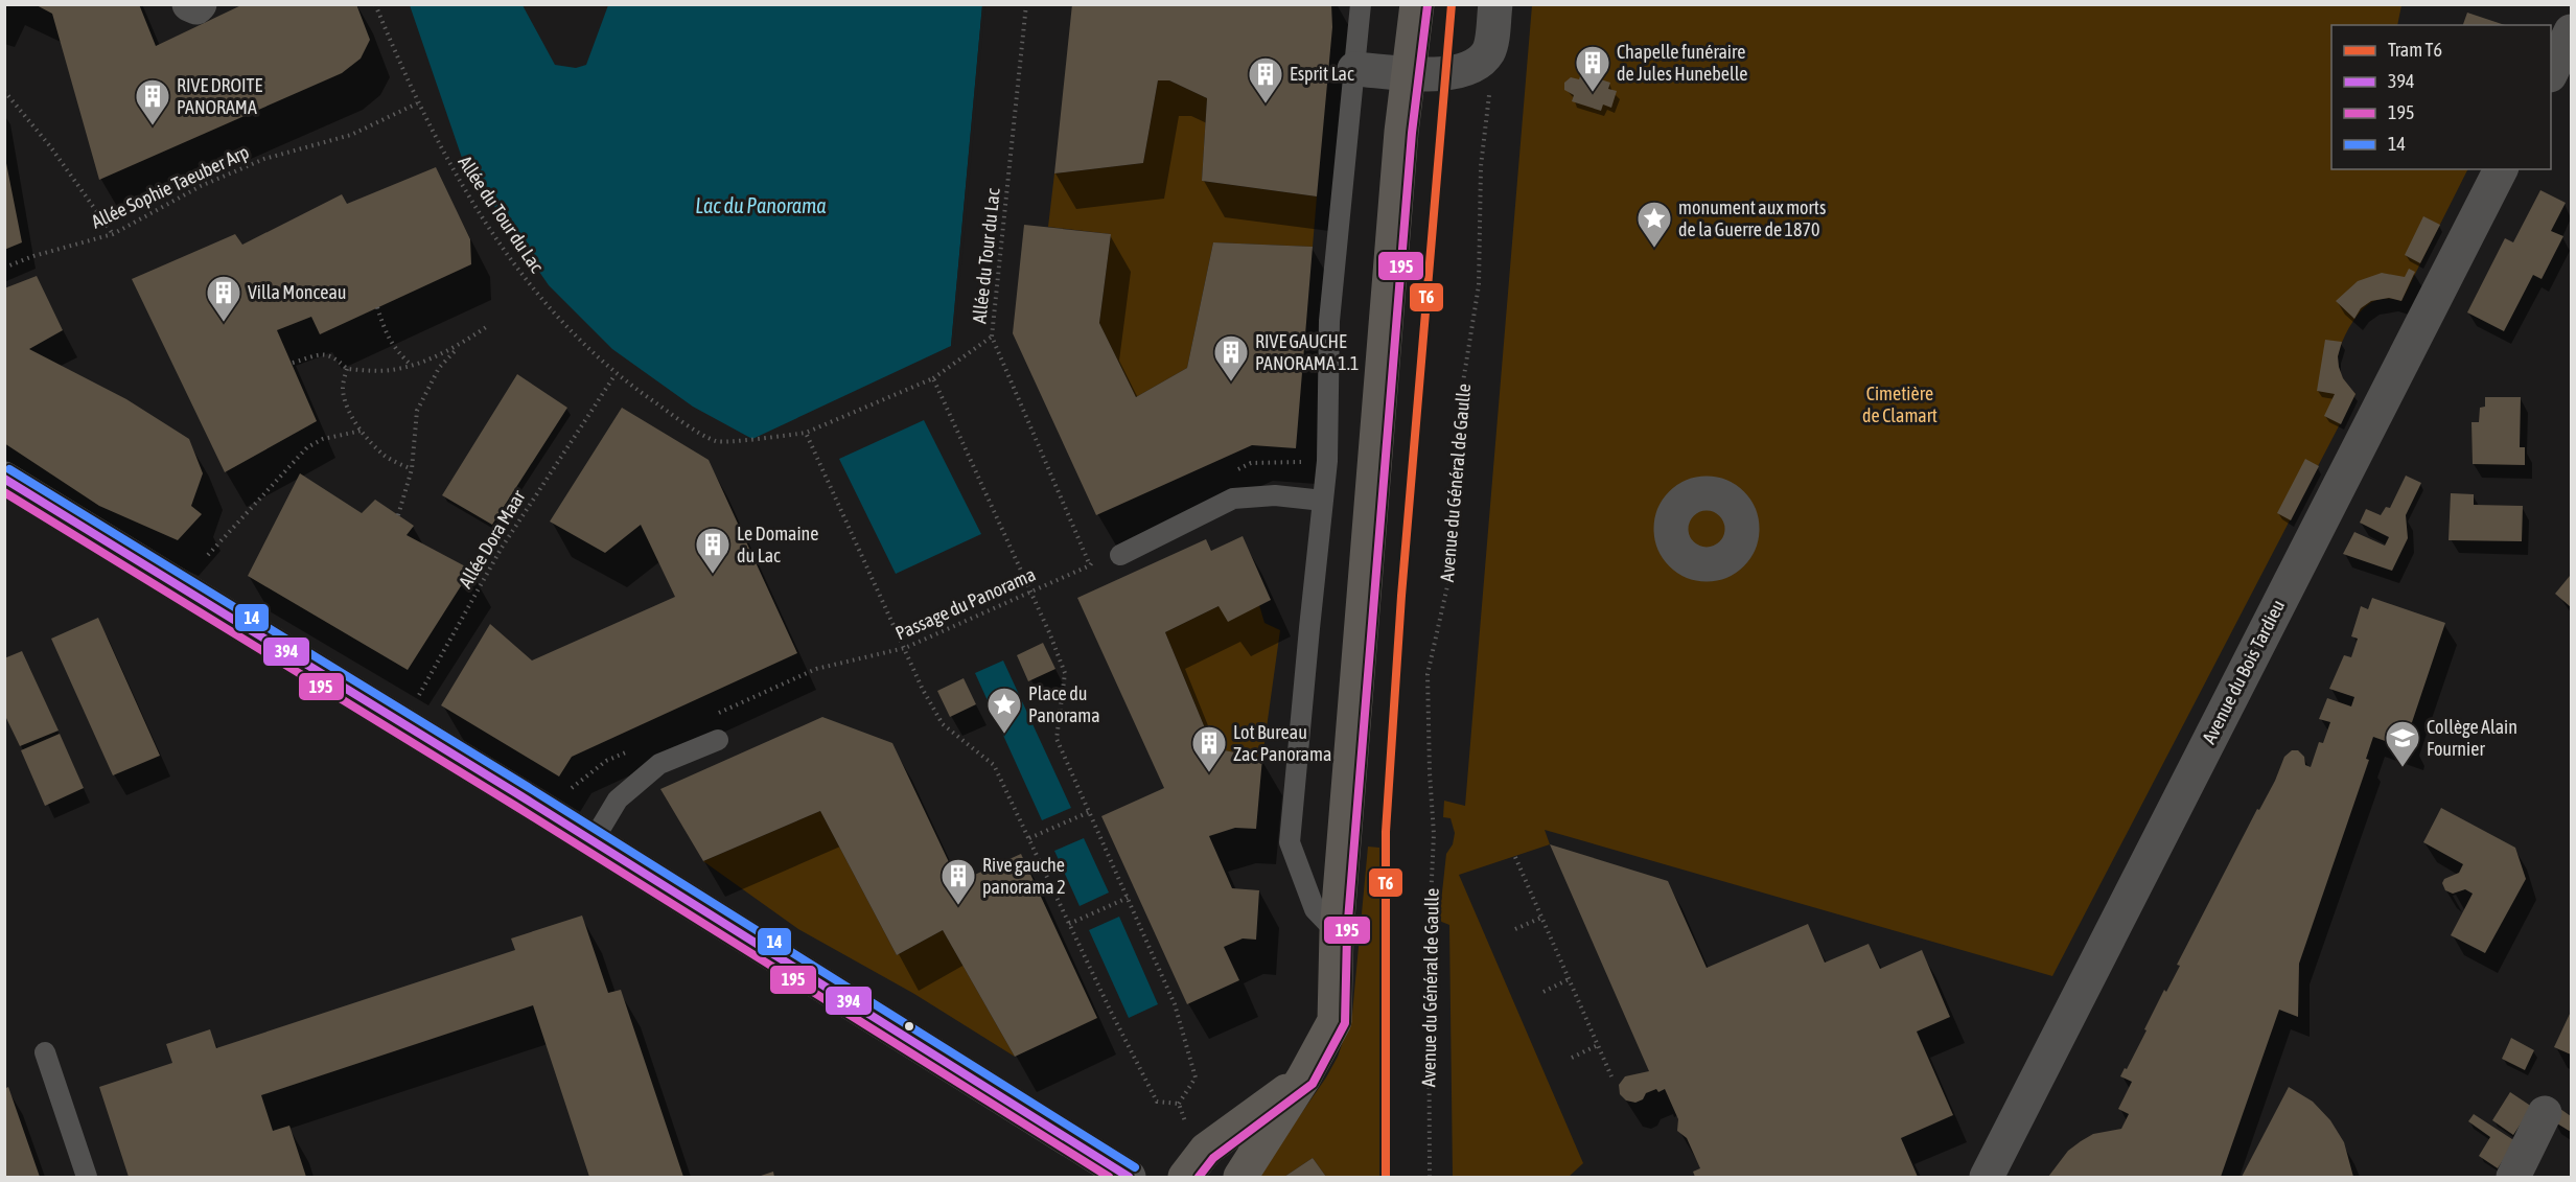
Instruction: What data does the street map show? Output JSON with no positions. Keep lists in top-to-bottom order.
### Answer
{
  "streets": {
    "street": ["Avenue du Bois Tardieu"],
    "path": [
      "Allée Sophie Taeuber Arp",
      "Allée du Tour du Lac",
      "Avenue du Général de Gaulle",
      "Allée Dora Maar",
      "Passage du Panorama"
    ]
  },
  "crossings": [
    ["Allée Sophie Taeuber Arp", "Allée du Tour du Lac"],
    ["Allée du Tour du Lac", "Allée Dora Maar"],
    ["Allée du Tour du Lac", "Passage du Panorama"]
  ],
  "water": ["Lac du Panorama"],
  "parks": ["Cimetière de Clamart"],
  "places": {
    "building": [
      "Chapelle funéraire de Jules Hunebelle",
      "Esprit Lac",
      "RIVE DROITE PANORAMA",
      "Villa Monceau",
      "RIVE GAUCHE PANORAMA 1.1",
      "Le Domaine du Lac",
      "Lot Bureau Zac Panorama",
      "Rive gauche panorama 2"
    ],
    "place": ["monument aux morts de la Guerre de 1870", "Place du Panorama"],
    "school or university": ["Collège Alain Fournier"]
  },
  "lines": [
    "tram line T6",
    "transit line 195",
    "transit line 14",
    "transit line 394"
  ],
  "legend": [
    "Tram T6",
    "394",
    "195",
    "14"
  ]
}
